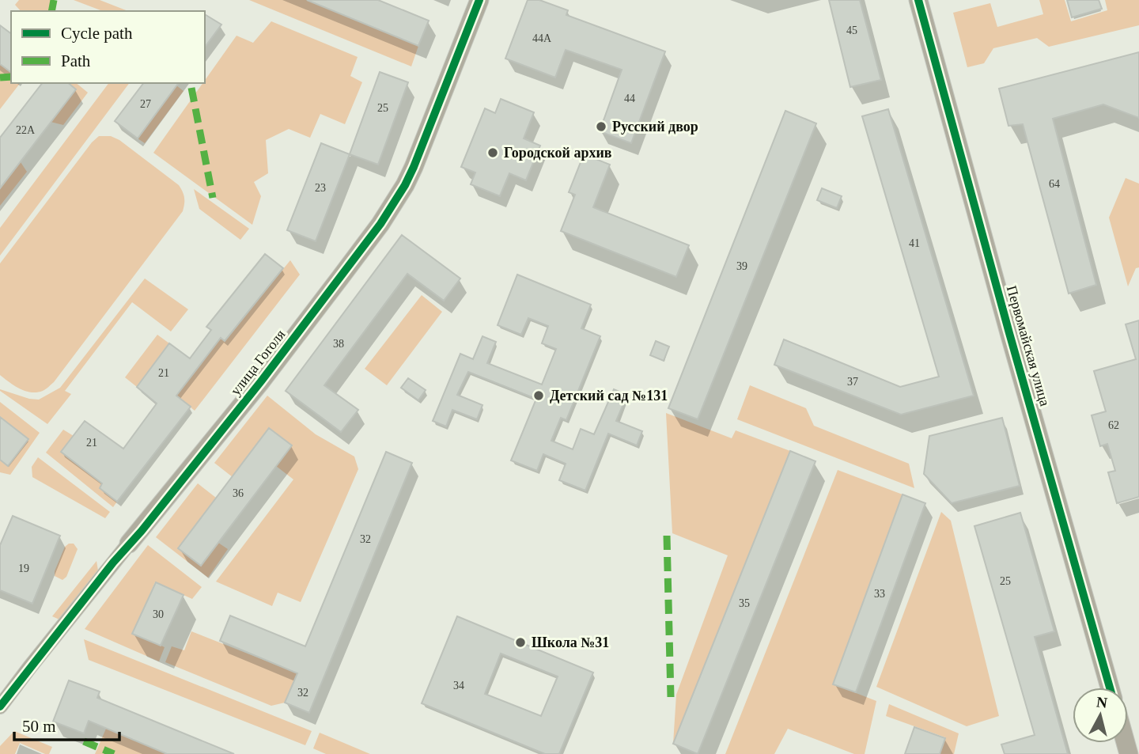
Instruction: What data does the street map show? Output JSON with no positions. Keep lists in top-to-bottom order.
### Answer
{
  "streets": {
    "street": ["Первомайская улица", "улица Гоголя"]
  },
  "places": [
    "Русский двор",
    "Городской архив",
    "Детский сад №131",
    "Школа №31"
  ],
  "house_numbers": [
    "45",
    "44А",
    "44",
    "27",
    "25",
    "22А",
    "64",
    "23",
    "41",
    "39",
    "38",
    "21",
    "37",
    "62",
    "21",
    "36",
    "32",
    "19",
    "25",
    "33",
    "35",
    "30",
    "34",
    "32"
  ],
  "legend": ["Cycle path", "Path"],
  "scale_bar": "50 m",
  "north": "top"
}
